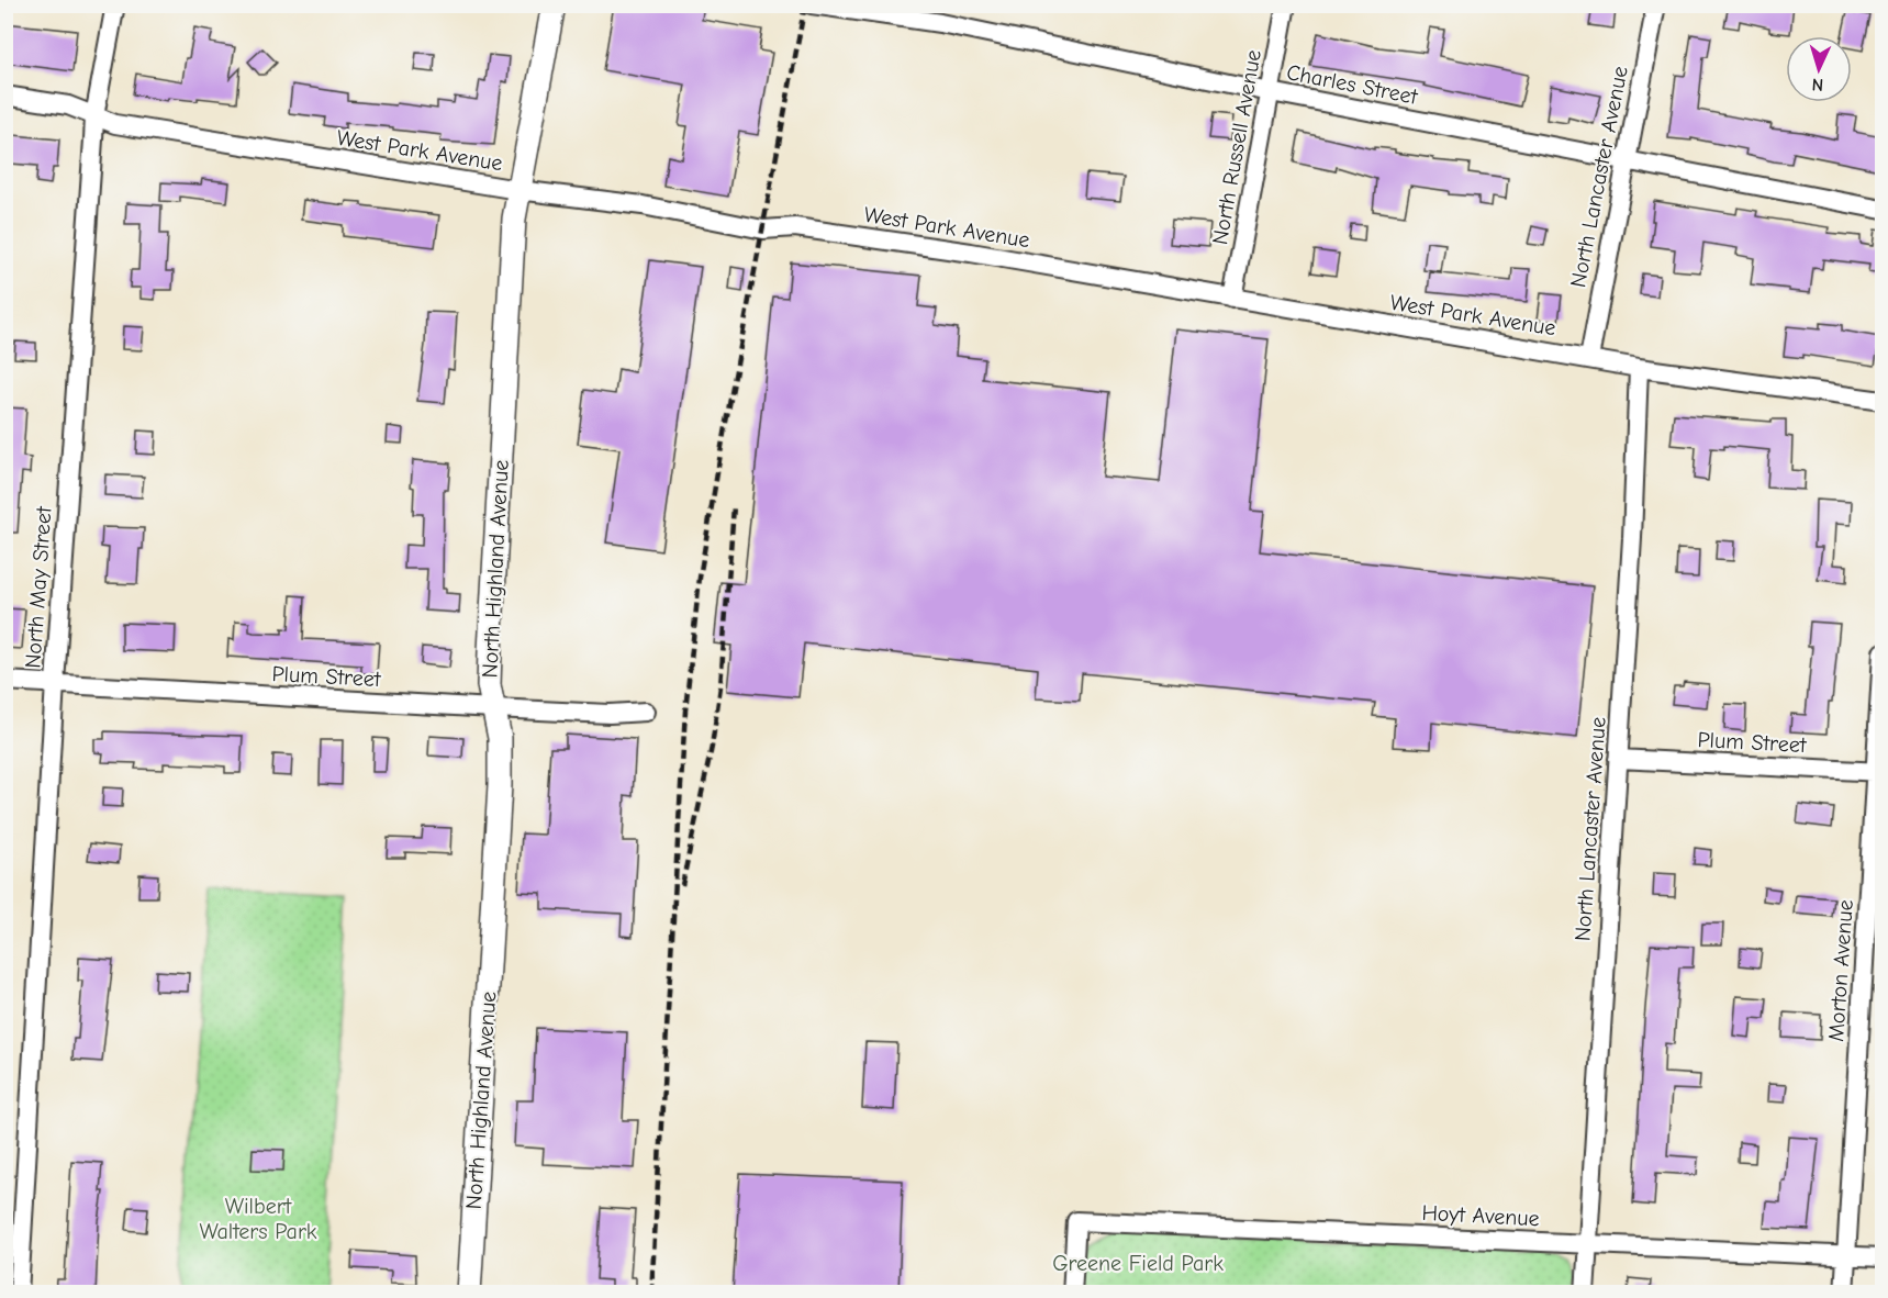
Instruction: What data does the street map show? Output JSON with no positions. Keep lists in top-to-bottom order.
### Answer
{
  "streets": {
    "street": [
      "Charles Street",
      "North Russell Avenue",
      "West Park Avenue",
      "North Lancaster Avenue",
      "North Highland Avenue",
      "North May Street",
      "Plum Street",
      "Morton Avenue",
      "Hoyt Avenue"
    ]
  },
  "crossings": [
    ["Charles Street", "North Russell Avenue"],
    ["Charles Street", "North Lancaster Avenue"],
    ["North Russell Avenue", "West Park Avenue"],
    ["West Park Avenue", "North Lancaster Avenue"],
    ["West Park Avenue", "North Highland Avenue"],
    ["West Park Avenue", "North May Street"],
    ["North Lancaster Avenue", "Plum Street"],
    ["North Lancaster Avenue", "Hoyt Avenue"],
    ["North Highland Avenue", "Plum Street"],
    ["North May Street", "Plum Street"],
    ["Plum Street", "Morton Avenue"],
    ["Morton Avenue", "Hoyt Avenue"]
  ],
  "parks": ["Wilbert Walters Park", "Greene Field Park"],
  "north": "bottom"
}
